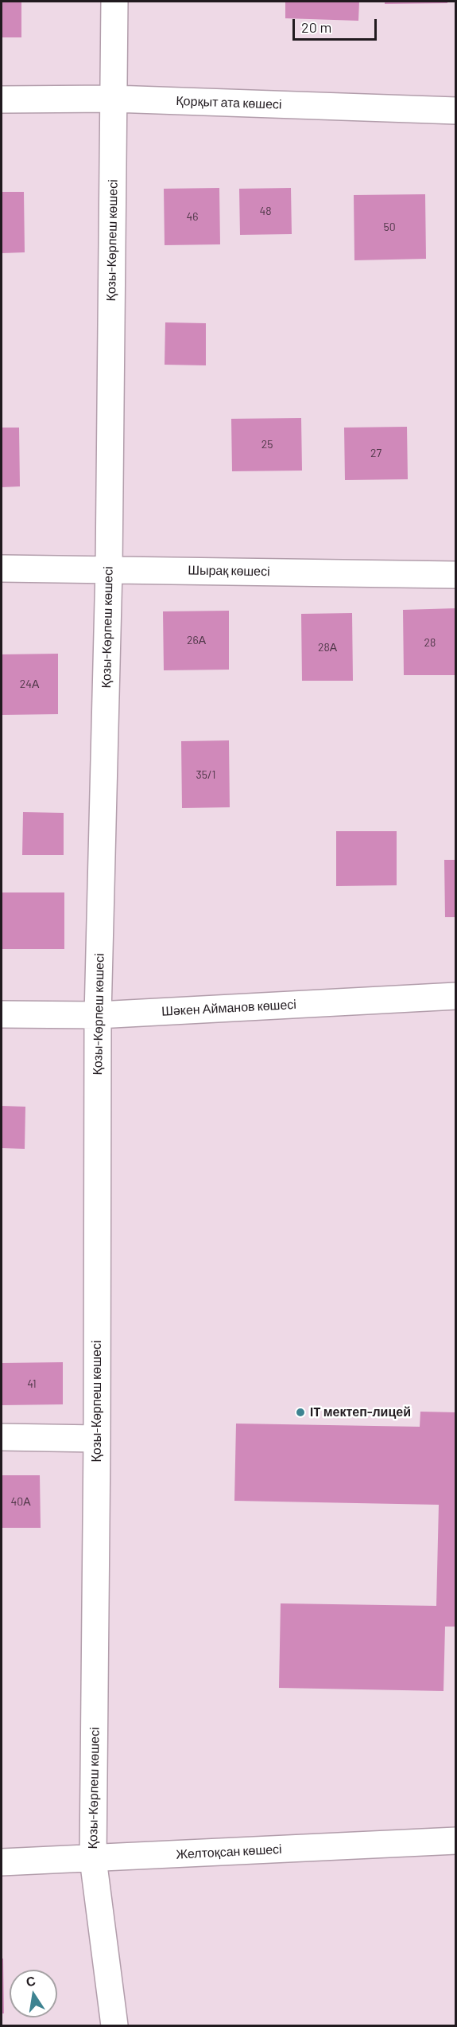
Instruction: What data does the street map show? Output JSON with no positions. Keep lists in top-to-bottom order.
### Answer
{
  "streets": {
    "street": [
      "Қорқыт ата көшесі",
      "Қозы-Көрпеш көшесі",
      "Шырақ көшесі",
      "Шәкен Айманов көшесі",
      "Желтоқсан көшесі"
    ]
  },
  "crossings": [
    ["Қорқыт ата көшесі", "Қозы-Көрпеш көшесі"],
    ["Қозы-Көрпеш көшесі", "Шырақ көшесі"],
    ["Қозы-Көрпеш көшесі", "Шәкен Айманов көшесі"],
    ["Қозы-Көрпеш көшесі", "Желтоқсан көшесі"]
  ],
  "places": ["IT мектеп-лицей"],
  "house_numbers": [
    "48",
    "46",
    "50",
    "25",
    "27",
    "26А",
    "28",
    "28А",
    "24А",
    "35/1",
    "41",
    "40А"
  ],
  "scale_bar": "20 m",
  "north": "top"
}
